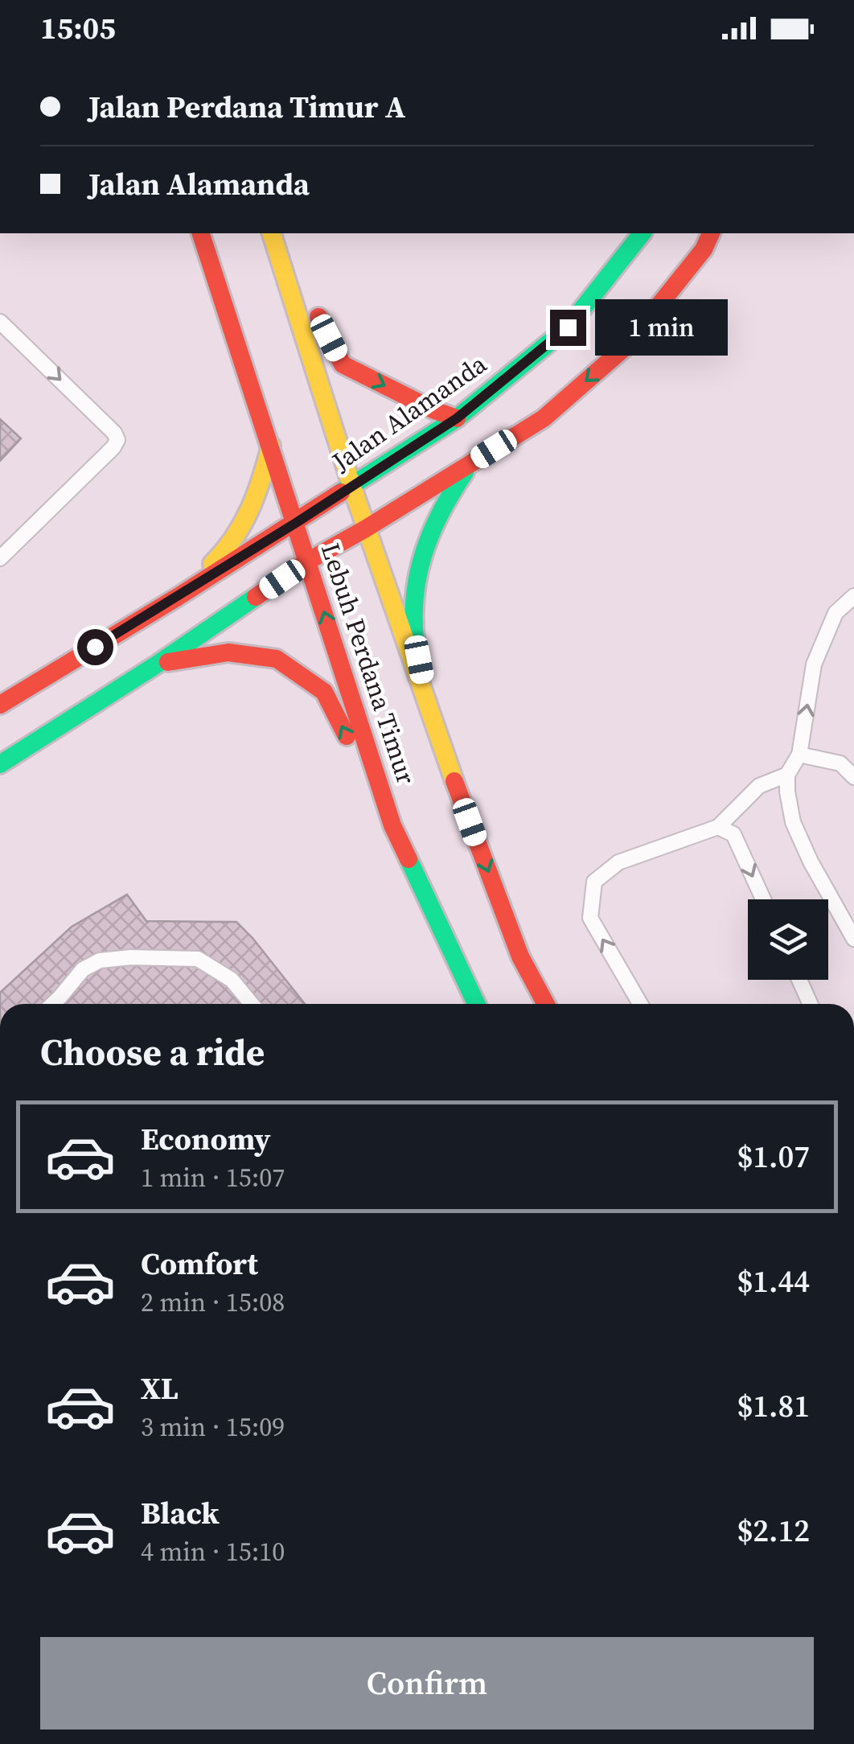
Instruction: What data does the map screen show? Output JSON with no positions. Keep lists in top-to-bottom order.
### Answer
{
  "streets": {
    "main road": ["Jalan Alamanda", "Lebuh Perdana Timur"]
  },
  "crossings": [
    ["Jalan Alamanda", "Lebuh Perdana Timur"]
  ],
  "page": {
    "status": "15:05",
    "banner": ["Jalan Perdana Timur A", "Jalan Alamanda"],
    "bubble": "1 min",
    "heading": "Choose a ride",
    "list": [
      {
        "name": "Economy",
        "note": "1 min · 15:07",
        "value": "$1.07"
      },
      {
        "name": "Comfort",
        "note": "2 min · 15:08",
        "value": "$1.44"
      },
      {
        "name": "XL",
        "note": "3 min · 15:09",
        "value": "$1.81"
      },
      {
        "name": "Black",
        "note": "4 min · 15:10",
        "value": "$2.12"
      }
    ],
    "buttons": "Confirm"
  }
}
